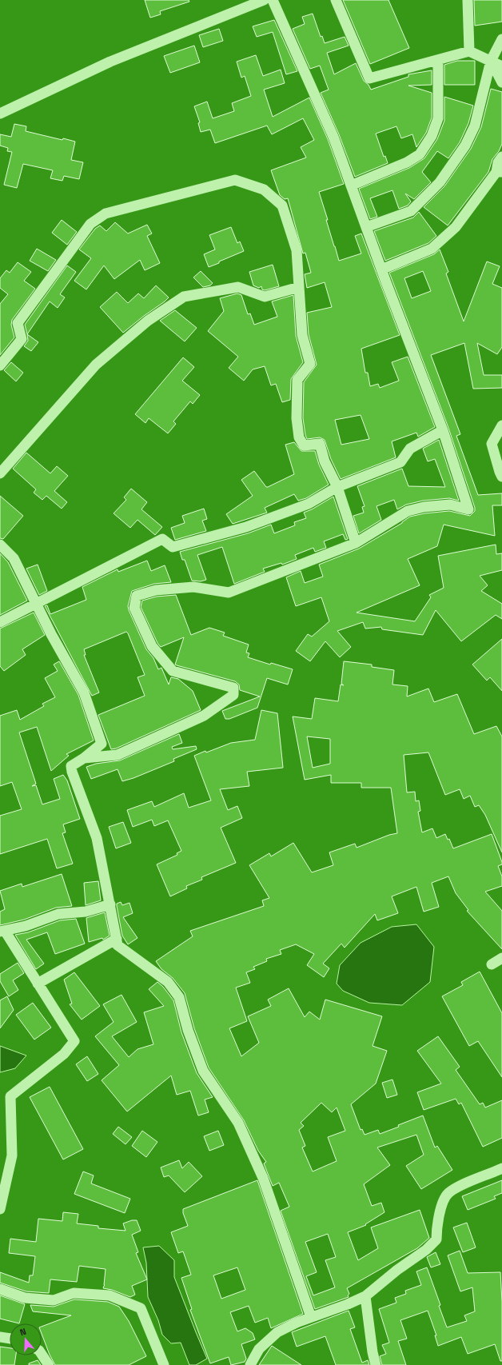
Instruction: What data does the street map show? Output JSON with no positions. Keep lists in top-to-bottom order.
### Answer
{
  "north": "top"
}
